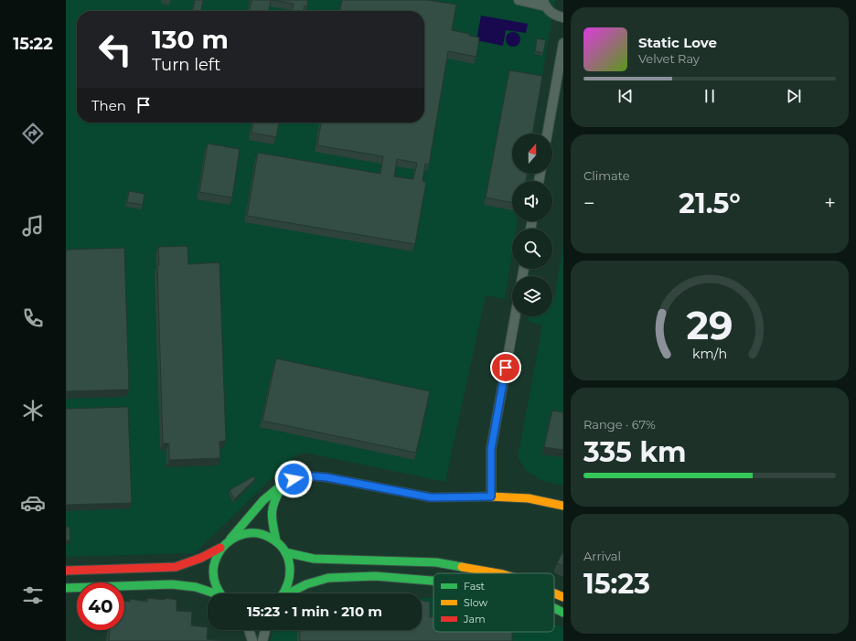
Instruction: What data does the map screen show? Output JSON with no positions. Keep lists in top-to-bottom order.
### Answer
{
  "legend": ["Fast", "Slow", "Jam"],
  "north": "top",
  "page": {
    "tabs": "15:22",
    "turn": ["130 m", "Turn left"],
    "song": ["Static Love", "Velvet Ray"],
    "then": "Then",
    "tile": [
      "Climate",
      ["Range · 67%", "335 km"],
      ["Arrival", "15:23"]
    ],
    "heat": ["−", "21.5°", "+"],
    "limit": "40",
    "trip": "15:23 · 1 min · 210 m",
    "gauge": ["29", "km/h"]
  }
}
